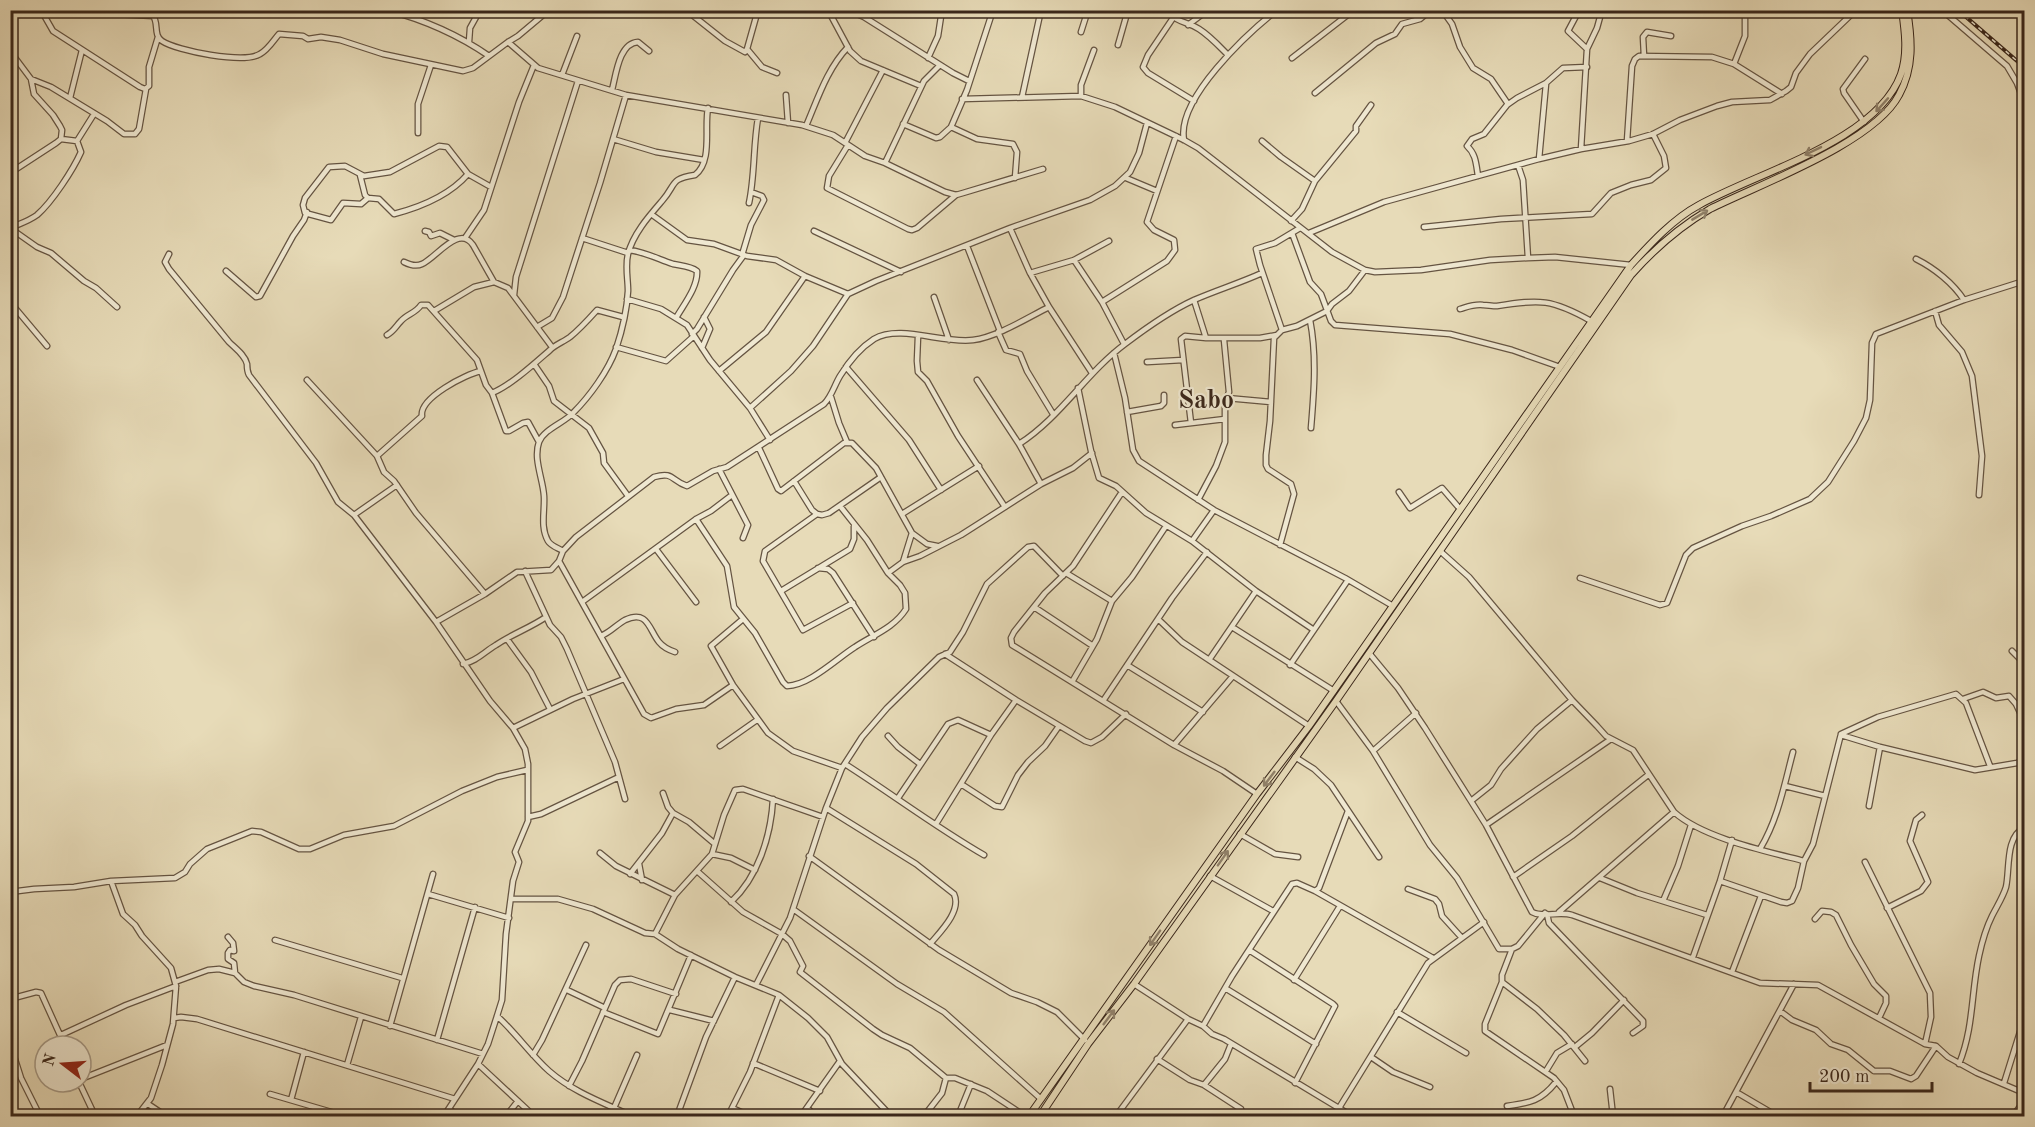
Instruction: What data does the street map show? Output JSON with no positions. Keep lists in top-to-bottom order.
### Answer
{
  "districts": ["Sabo"],
  "scale_bar": "200 m",
  "north": "left"
}
